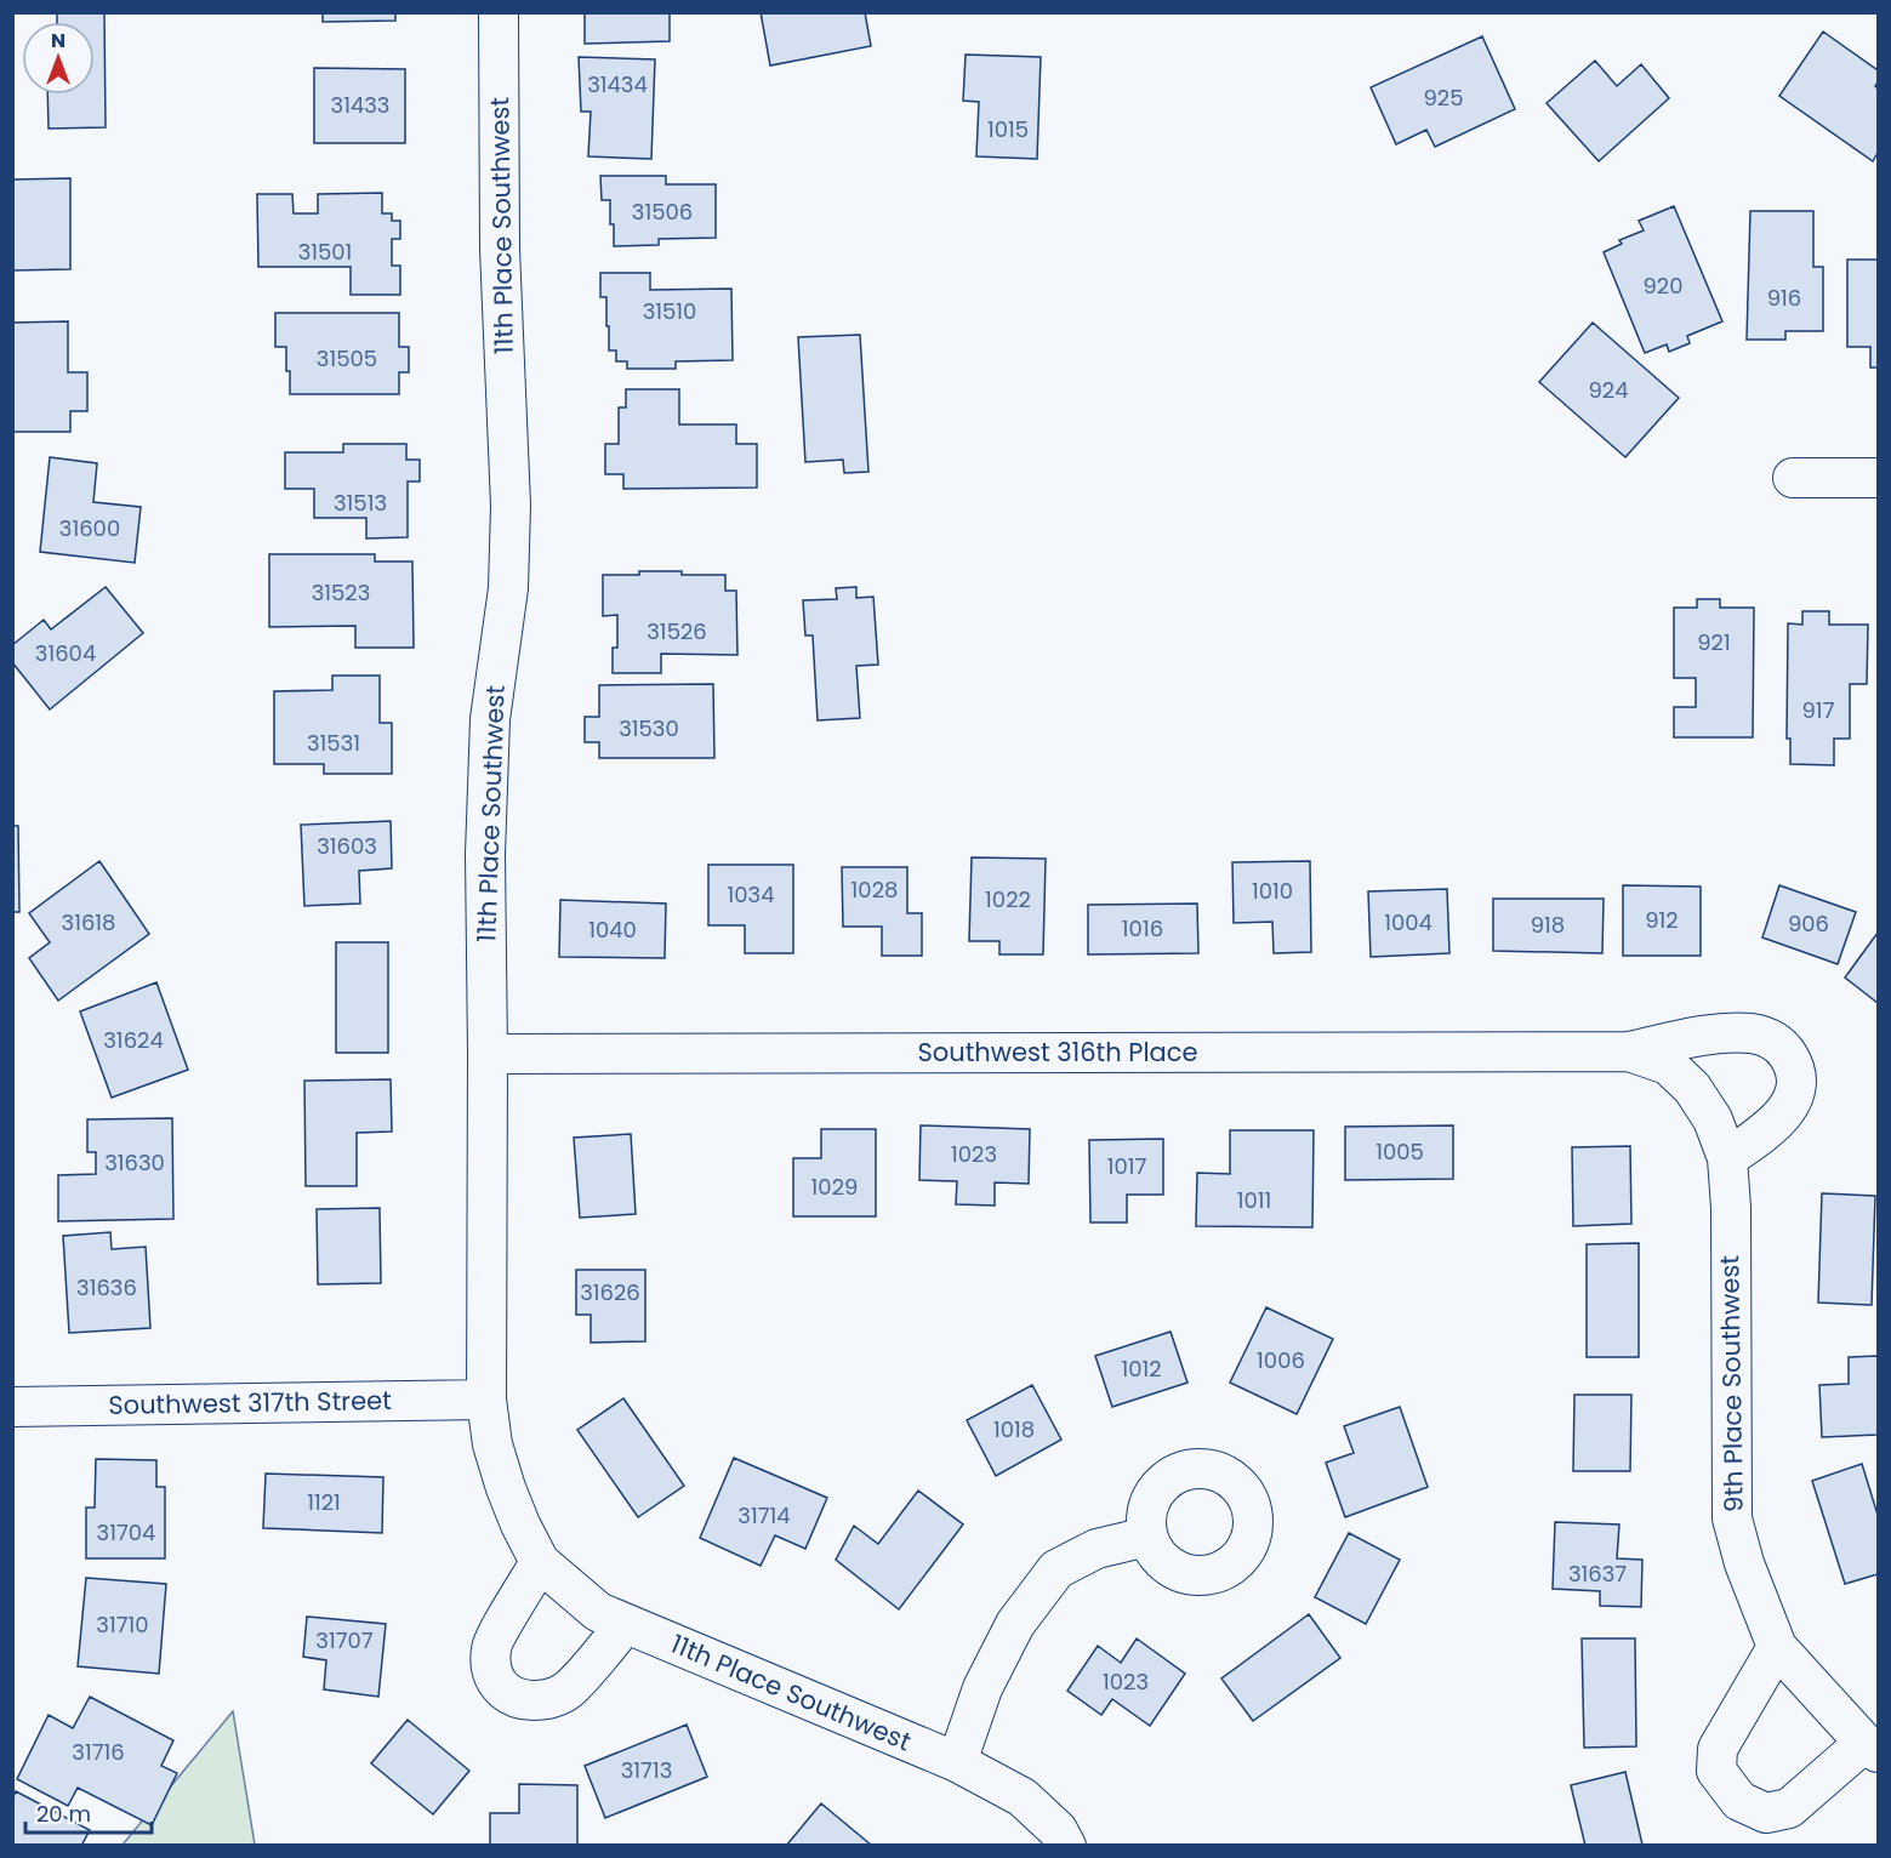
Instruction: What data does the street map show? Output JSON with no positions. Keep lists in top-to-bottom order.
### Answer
{
  "streets": {
    "street": [
      "11th Place Southwest",
      "Southwest 316th Place",
      "9th Place Southwest",
      "Southwest 317th Street"
    ]
  },
  "crossings": [
    ["11th Place Southwest", "Southwest 316th Place"],
    ["11th Place Southwest", "Southwest 317th Street"],
    ["Southwest 316th Place", "9th Place Southwest"]
  ],
  "house_numbers": [
    "31434",
    "925",
    "31433",
    "1015",
    "31506",
    "31501",
    "920",
    "916",
    "31510",
    "31505",
    "924",
    "31513",
    "31600",
    "31523",
    "31526",
    "921",
    "31604",
    "917",
    "31530",
    "31531",
    "31603",
    "1028",
    "1010",
    "1034",
    "1022",
    "912",
    "31618",
    "1004",
    "906",
    "918",
    "1016",
    "1040",
    "31624",
    "1005",
    "1023",
    "31630",
    "1017",
    "1029",
    "1011",
    "31636",
    "31626",
    "1006",
    "1012",
    "1018",
    "1121",
    "31714",
    "31704",
    "31637",
    "31710",
    "31707",
    "1023",
    "31716",
    "31713"
  ],
  "scale_bar": "20 m",
  "north": "top"
}
